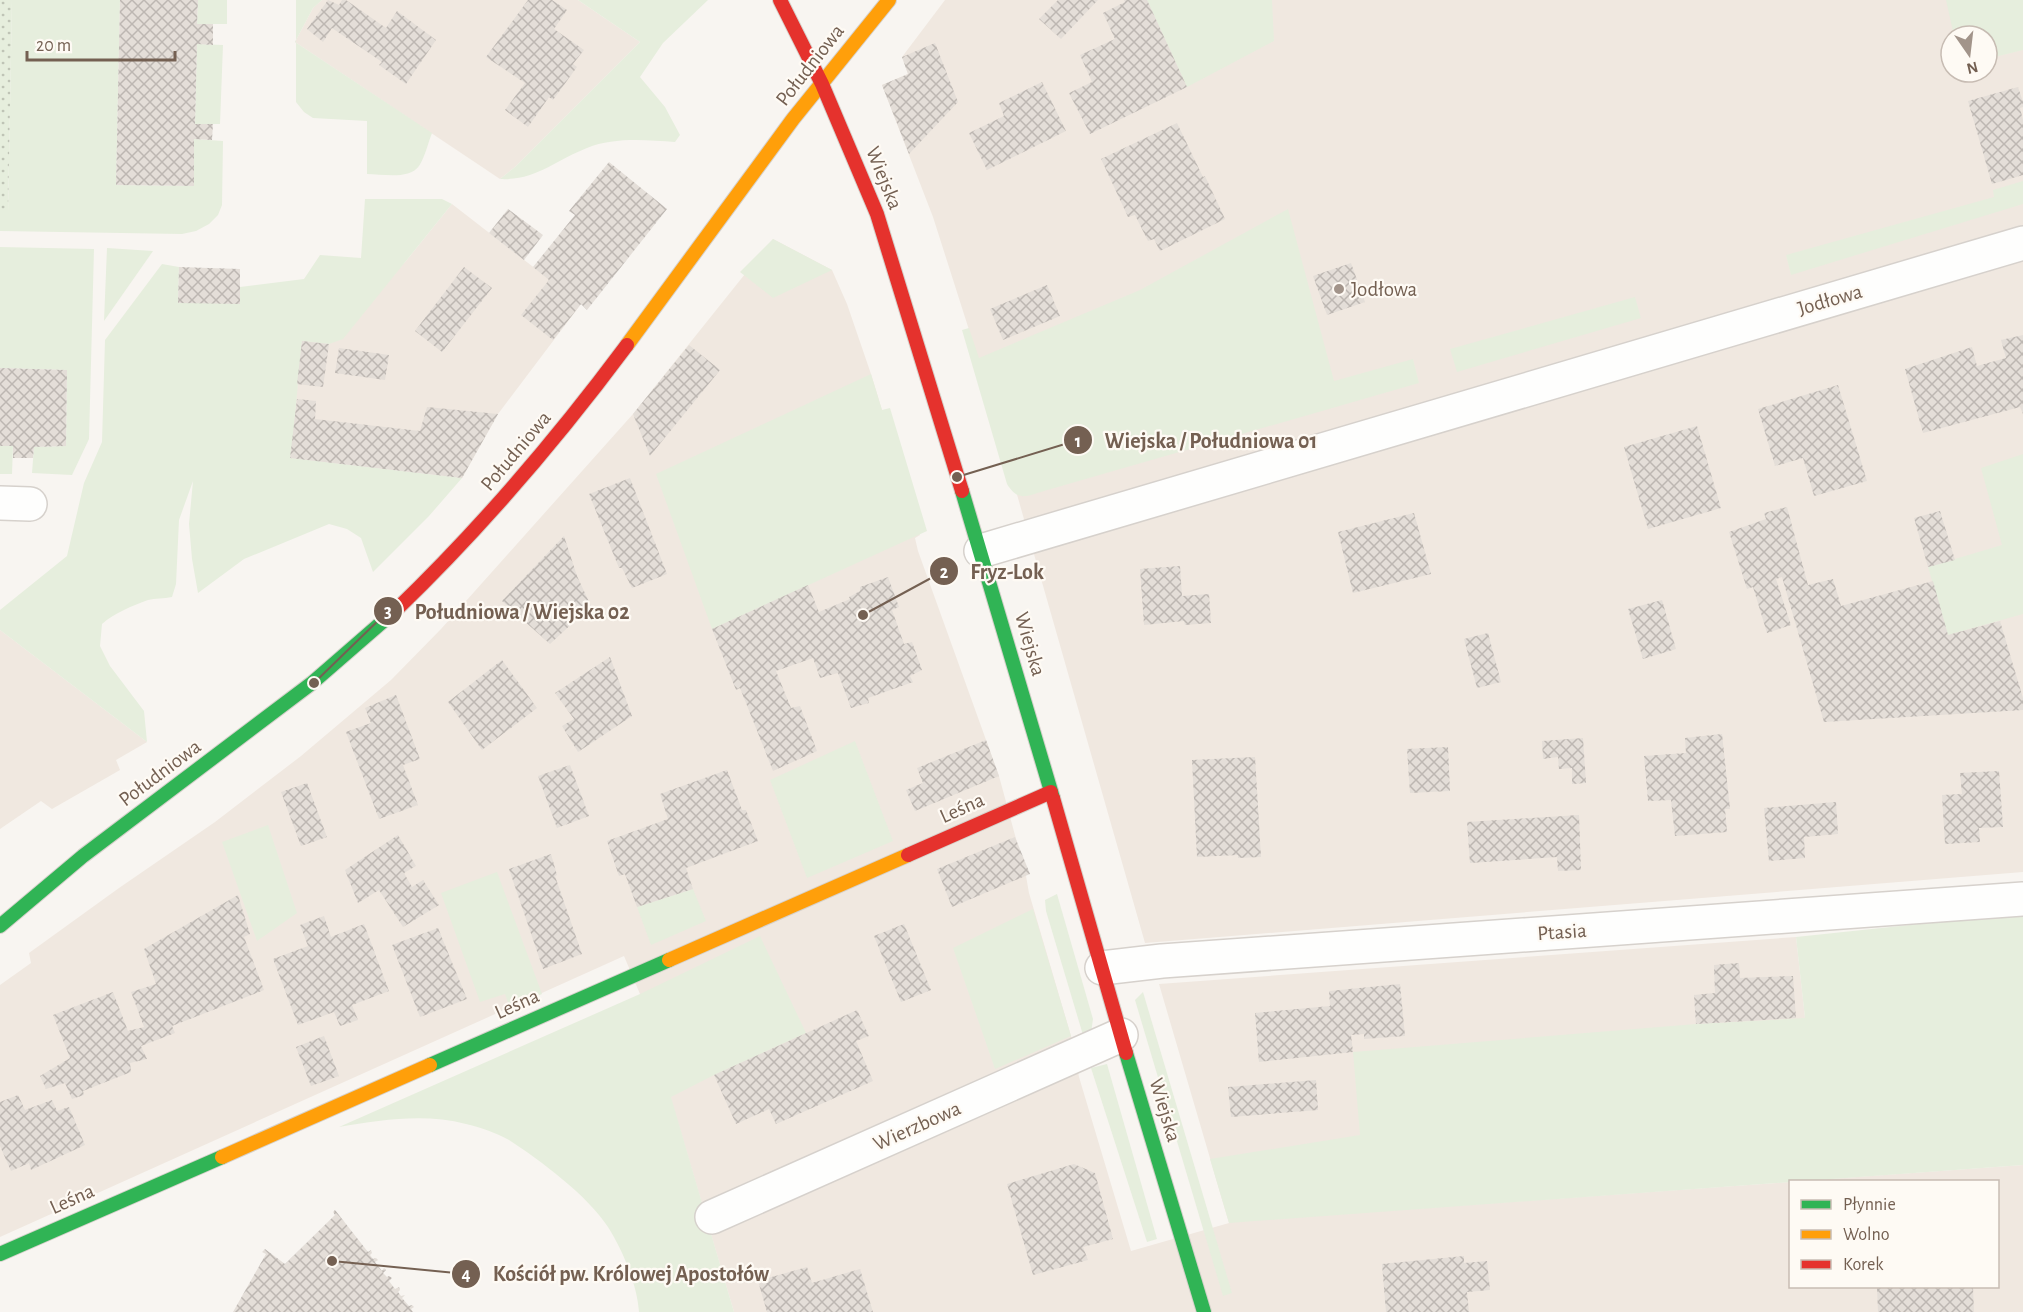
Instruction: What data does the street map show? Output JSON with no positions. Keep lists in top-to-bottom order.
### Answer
{
  "streets": {
    "street": [
      "Południowa",
      "Wiejska",
      "Jodłowa",
      "Leśna",
      "Ptasia",
      "Wierzbowa"
    ]
  },
  "crossings": [
    ["Południowa", "Wiejska"],
    ["Wiejska", "Jodłowa"],
    ["Wiejska", "Leśna"],
    ["Wiejska", "Ptasia"],
    ["Wiejska", "Wierzbowa"]
  ],
  "places": [
    "Jodłowa",
    "Wiejska / Południowa 01",
    "Fryz-Lok",
    "Południowa / Wiejska 02",
    "Kościół pw. Królowej Apostołów"
  ],
  "legend": ["Płynnie", "Wolno", "Korek"],
  "scale_bar": "20 m",
  "north": "bottom"
}
